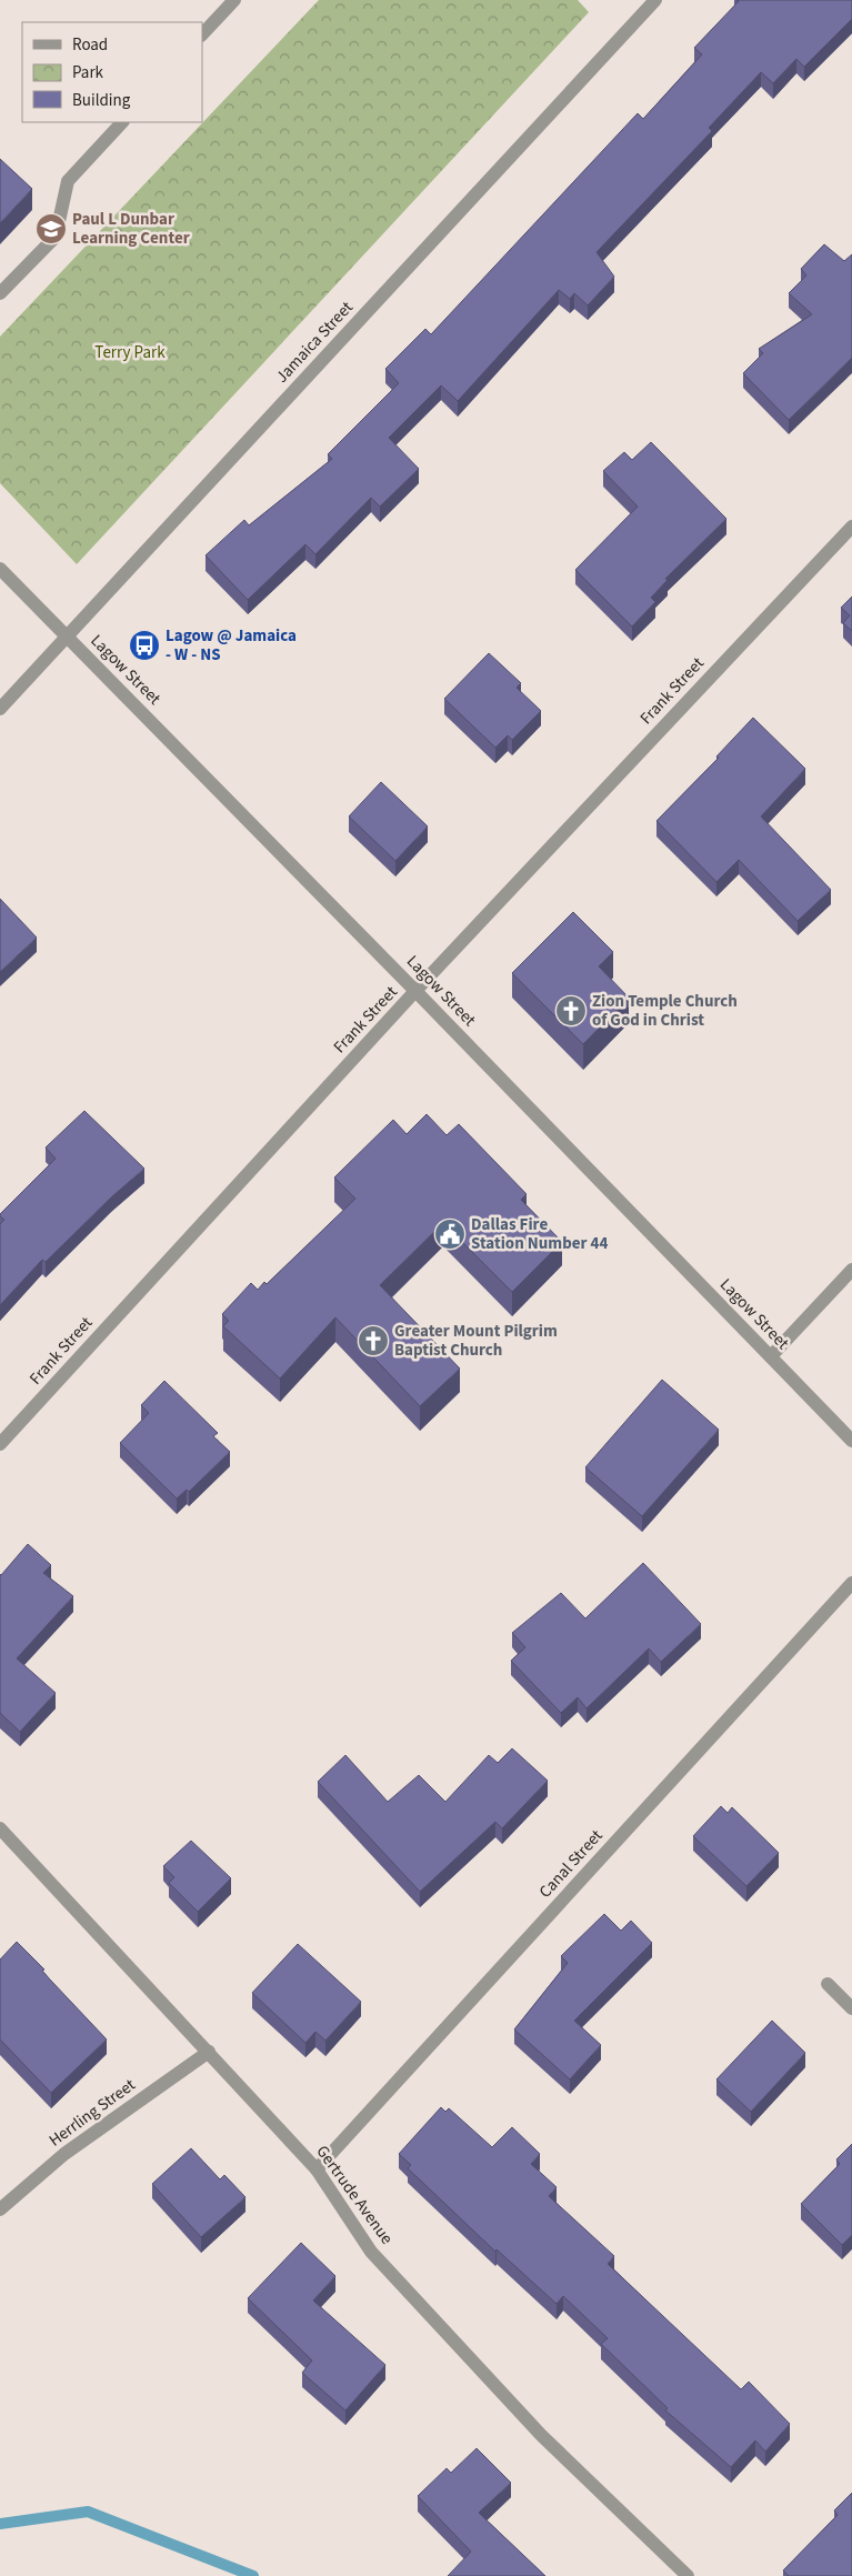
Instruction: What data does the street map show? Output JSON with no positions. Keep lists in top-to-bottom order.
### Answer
{
  "streets": {
    "street": [
      "Jamaica Street",
      "Lagow Street",
      "Frank Street",
      "Canal Street",
      "Herrling Street",
      "Gertrude Avenue"
    ]
  },
  "crossings": [
    ["Jamaica Street", "Lagow Street"],
    ["Lagow Street", "Frank Street"],
    ["Canal Street", "Gertrude Avenue"],
    ["Herrling Street", "Gertrude Avenue"]
  ],
  "parks": ["Terry Park"],
  "places": {
    "school or university": ["Paul L Dunbar Learning Center"],
    "bus stop": ["Lagow @ Jamaica - W - NS"],
    "church": ["Zion Temple Church of God in Christ", "Greater Mount Pilgrim Baptist Church"],
    "public building": ["Dallas Fire Station Number 44"]
  },
  "legend": ["Road", "Park", "Building"]
}
